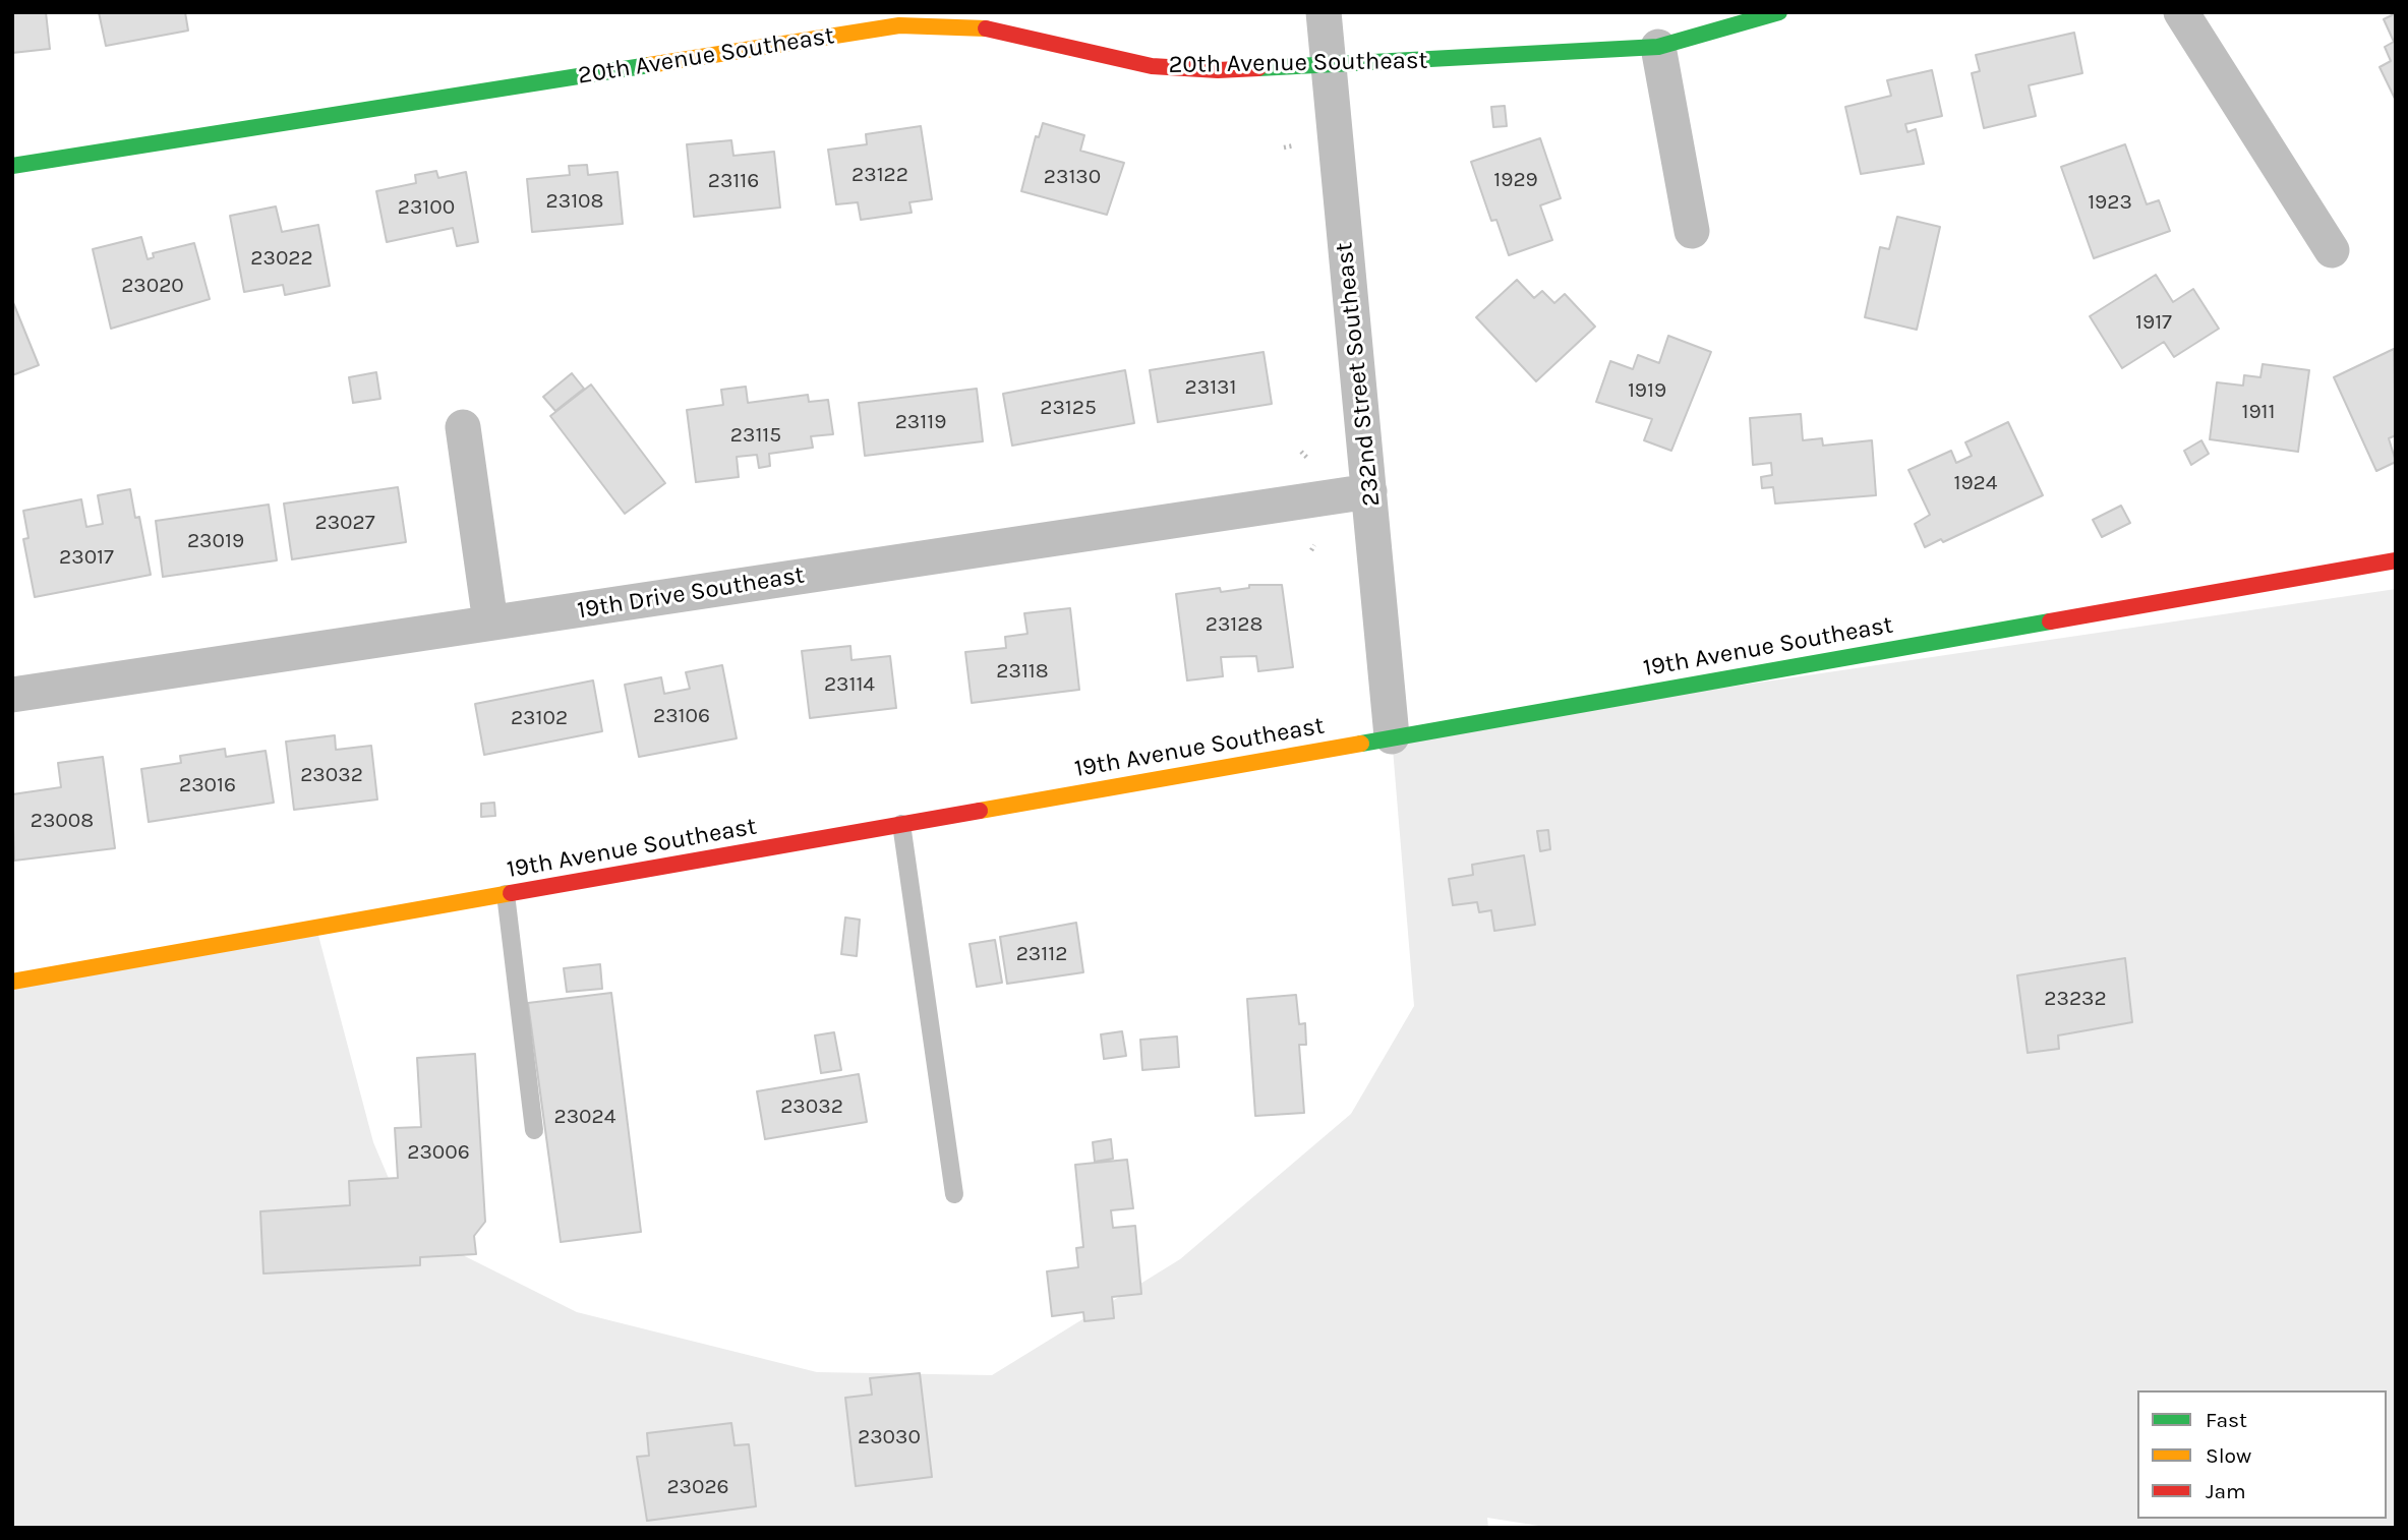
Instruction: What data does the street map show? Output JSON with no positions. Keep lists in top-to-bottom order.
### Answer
{
  "streets": {
    "street": [
      "20th Avenue Southeast",
      "232nd Street Southeast",
      "19th Drive Southeast",
      "19th Avenue Southeast"
    ]
  },
  "crossings": [
    ["20th Avenue Southeast", "232nd Street Southeast"],
    ["232nd Street Southeast", "19th Drive Southeast"],
    ["232nd Street Southeast", "19th Avenue Southeast"]
  ],
  "house_numbers": [
    "23122",
    "23130",
    "1929",
    "23116",
    "23108",
    "1923",
    "23100",
    "23022",
    "23020",
    "1917",
    "23131",
    "1919",
    "23125",
    "1911",
    "23119",
    "23115",
    "1924",
    "23027",
    "23019",
    "23017",
    "23128",
    "23118",
    "23114",
    "23106",
    "23102",
    "23032",
    "23016",
    "23008",
    "23112",
    "23232",
    "23032",
    "23024",
    "23006",
    "23030",
    "23026"
  ],
  "legend": ["Fast", "Slow", "Jam"]
}
